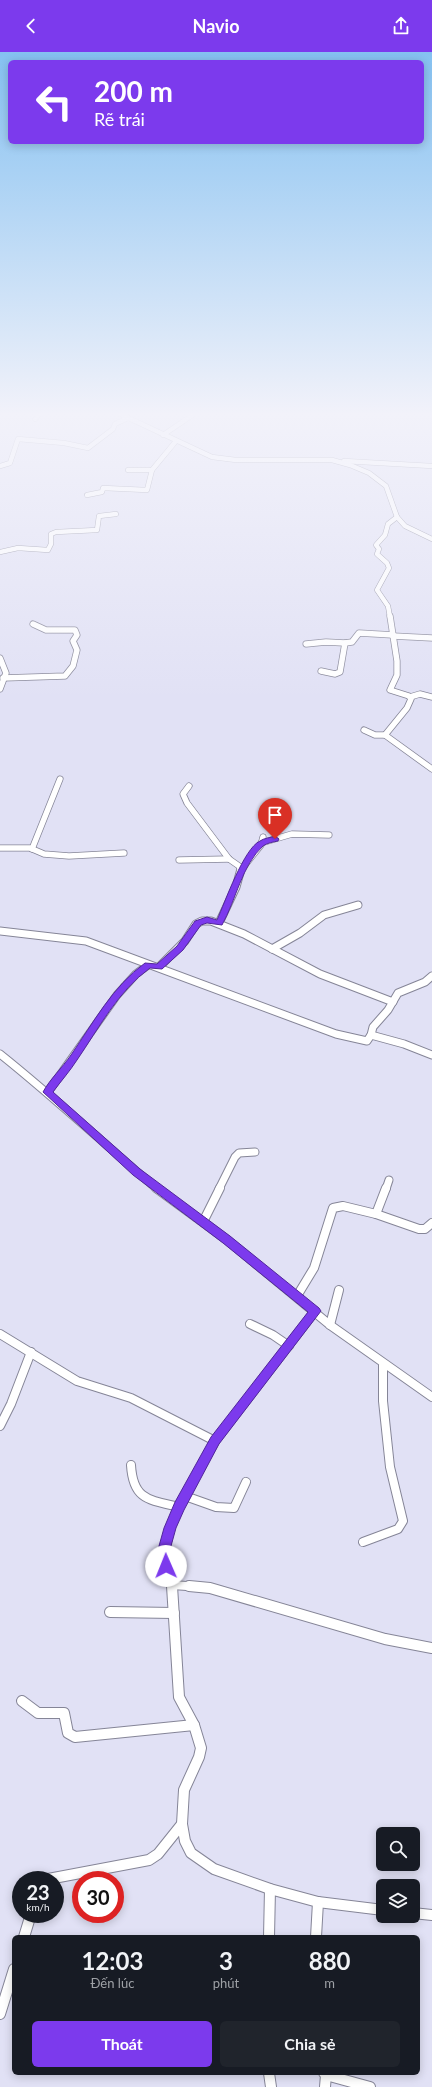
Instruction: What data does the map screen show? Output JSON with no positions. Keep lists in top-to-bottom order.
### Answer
{
  "page": {
    "header": "Navio",
    "turn": ["200 m", "Rẽ trái"],
    "speed": "23 km/h",
    "limit": "30",
    "eta": [
      "12:03",
      "Đến lúc",
      "3",
      "phút",
      "880",
      "m"
    ],
    "buttons": ["Thoát", "Chia sẻ"]
  }
}
